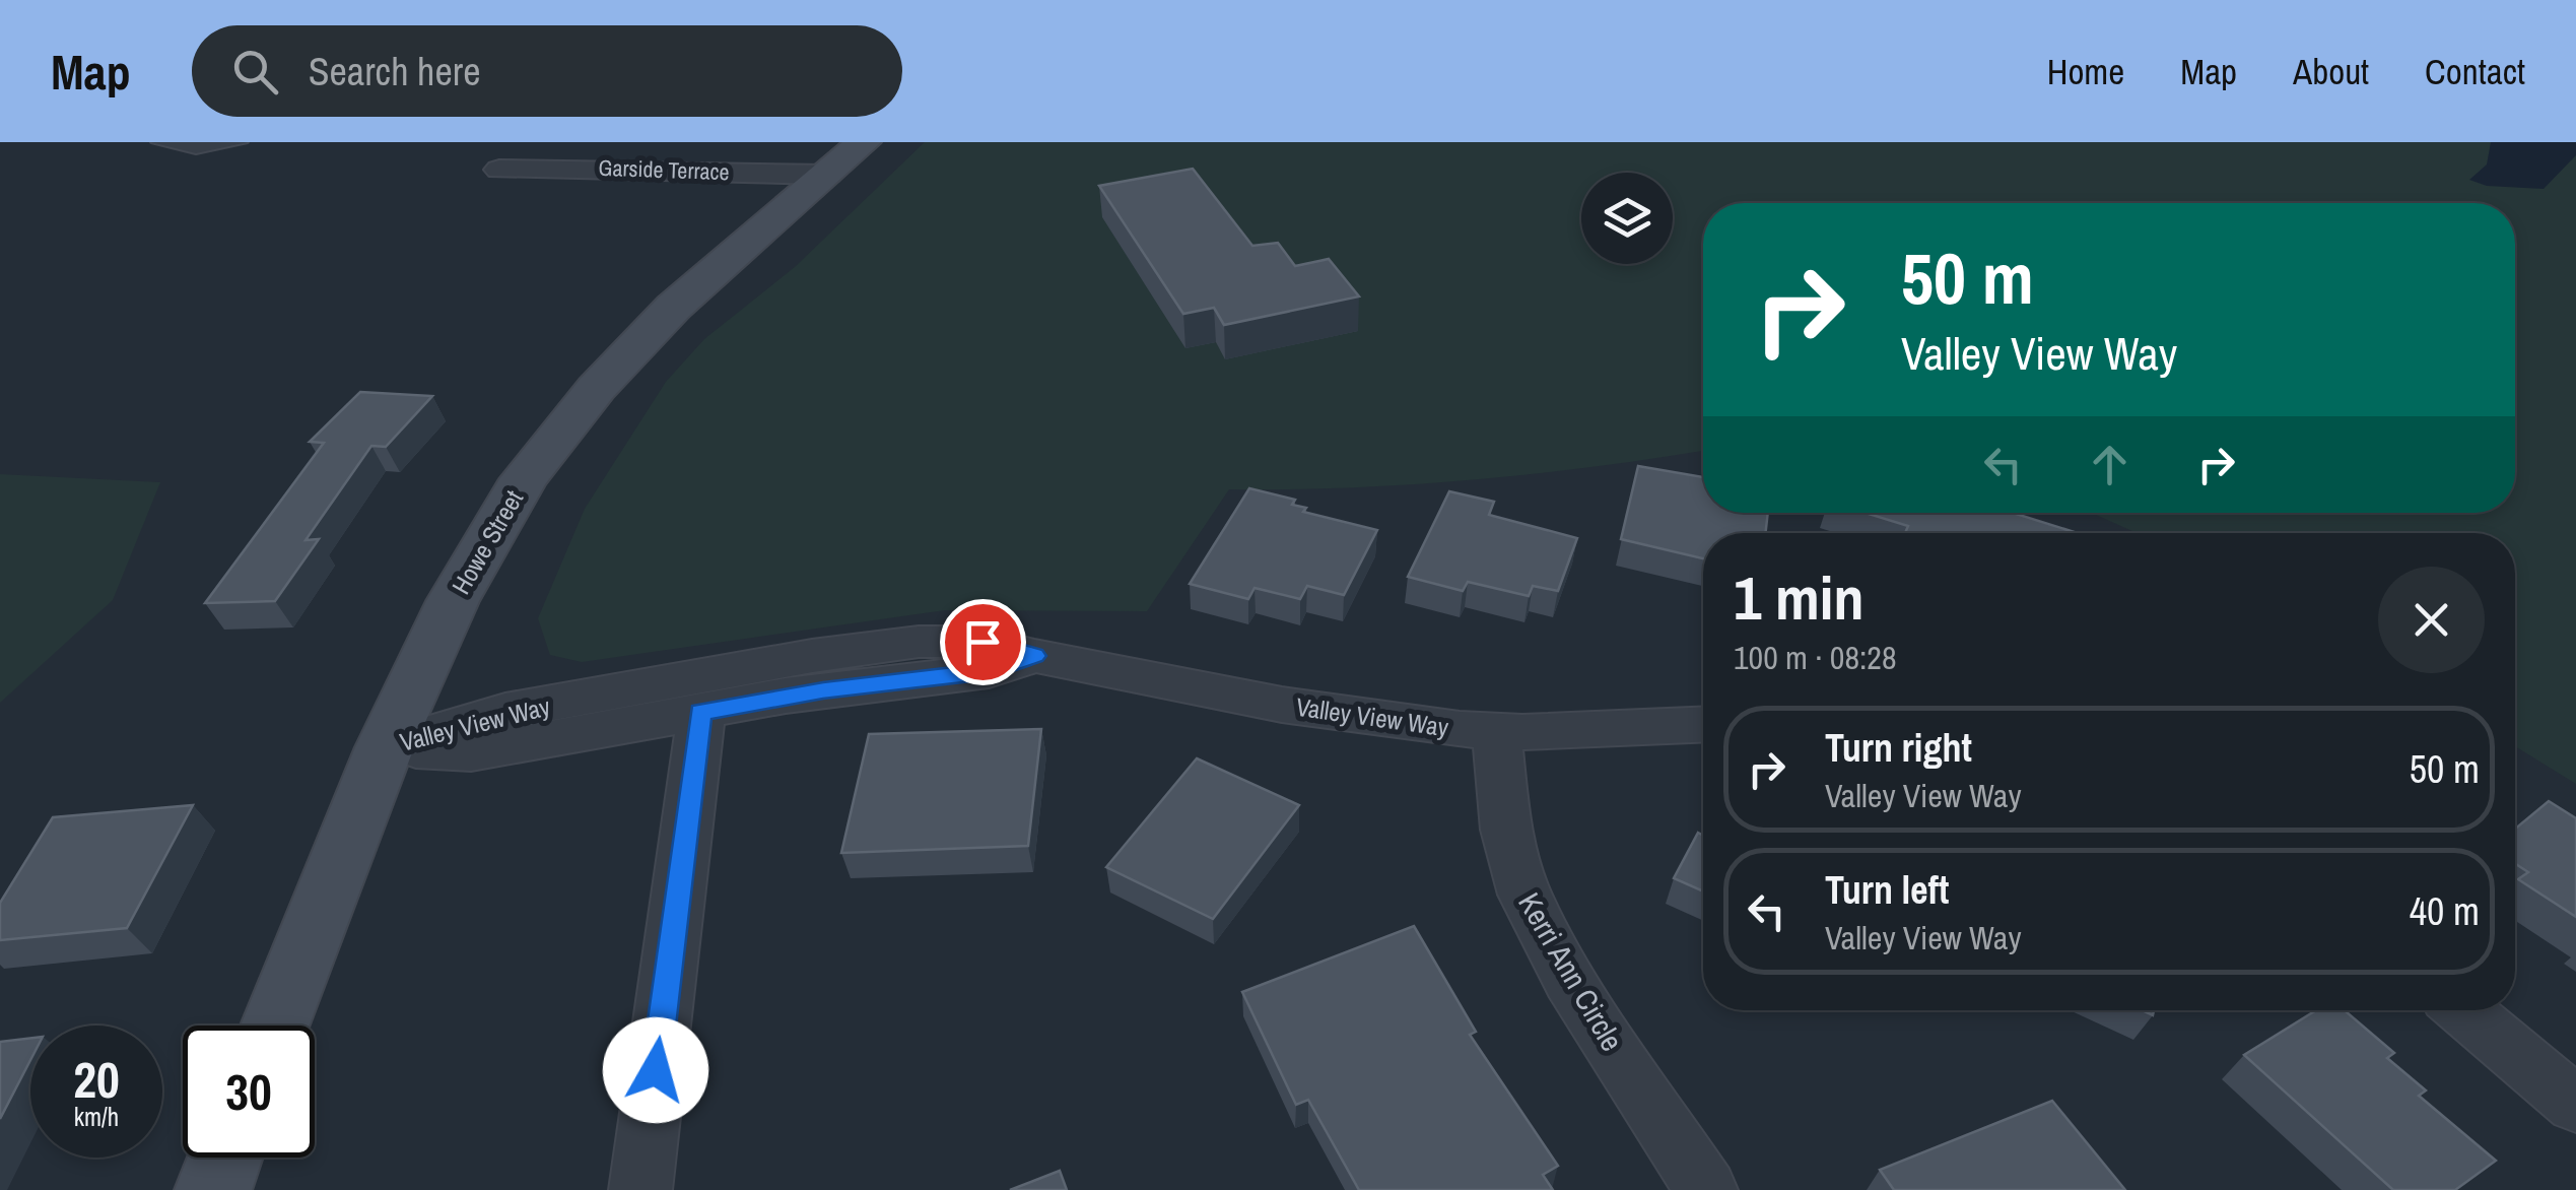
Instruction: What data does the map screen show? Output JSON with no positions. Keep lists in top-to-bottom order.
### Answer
{
  "streets": {
    "main road": ["Howe Street"],
    "street": ["Garside Terrace", "Valley View Way", "Kerri Ann Circle"]
  },
  "crossings": [
    ["Garside Terrace", "Howe Street"],
    ["Howe Street", "Valley View Way"],
    ["Valley View Way", "Kerri Ann Circle"]
  ],
  "page": {
    "header": "Map",
    "search": "Search here",
    "nav": [
      "Home",
      "Map",
      "About",
      "Contact"
    ],
    "turn": ["50 m", "Valley View Way"],
    "heading": ["1 min", "100 m · 08:28"],
    "list": [
      {
        "name": "Turn right",
        "note": "Valley View Way",
        "value": "50 m"
      },
      {
        "name": "Turn left",
        "note": "Valley View Way",
        "value": "40 m"
      }
    ],
    "speed": "20 km/h",
    "limit": "30"
  }
}
